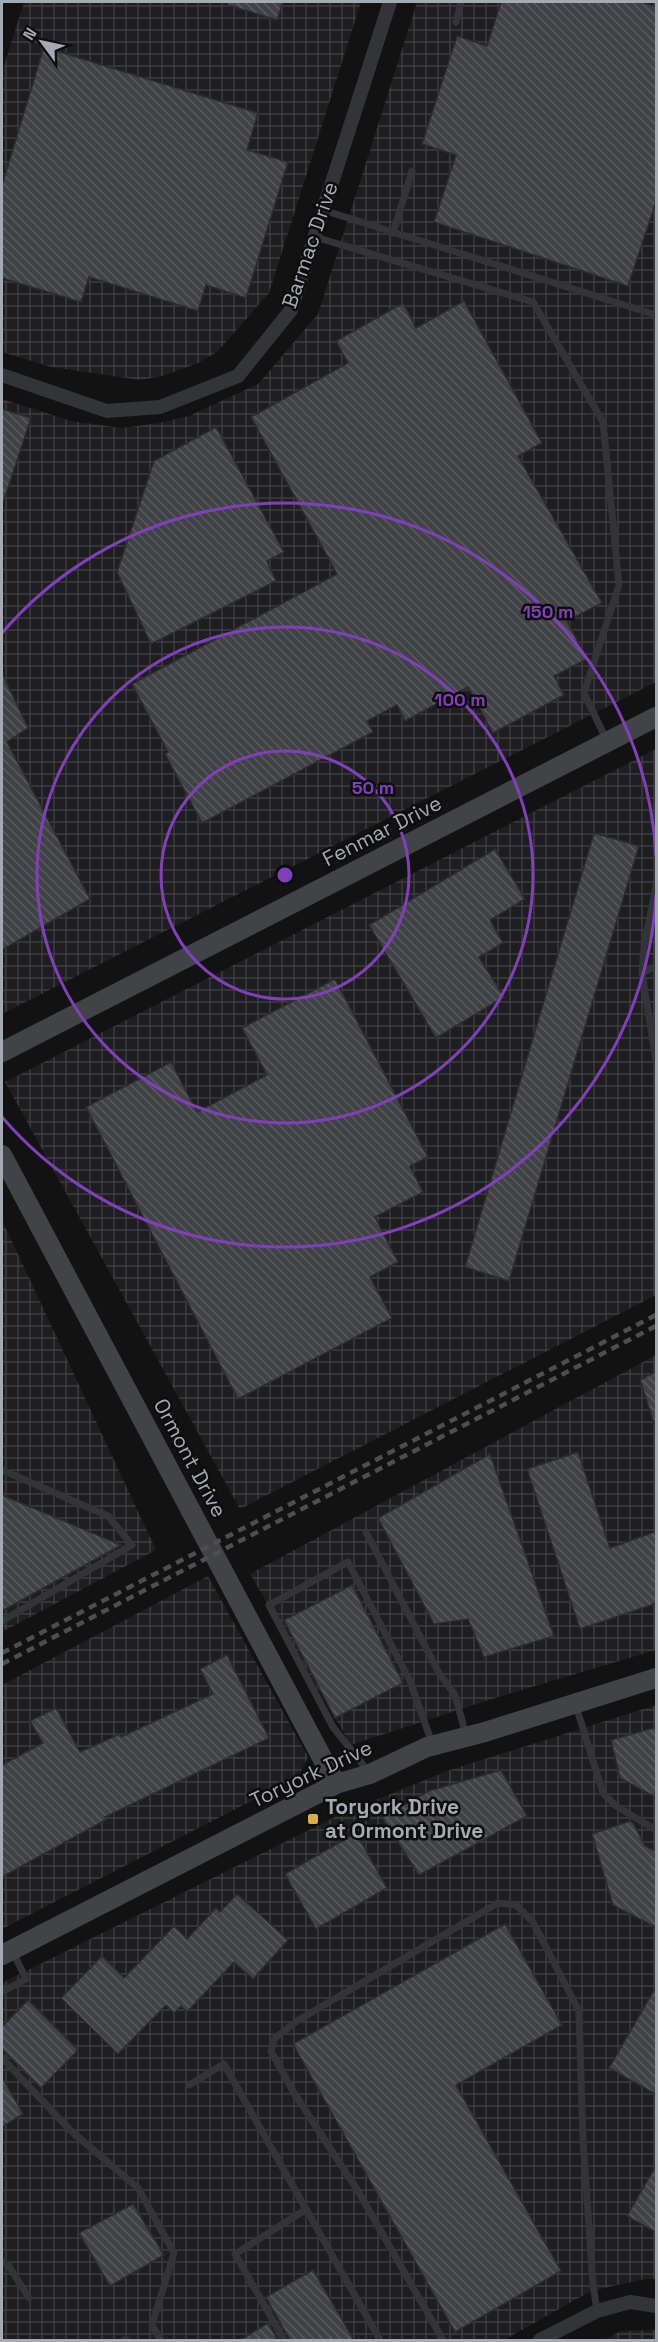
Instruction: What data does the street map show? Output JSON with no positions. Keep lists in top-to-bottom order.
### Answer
{
  "streets": {
    "street": [
      "Barmac Drive",
      "Fenmar Drive",
      "Ormont Drive",
      "Toryork Drive"
    ]
  },
  "crossings": [
    ["Ormont Drive", "Toryork Drive"]
  ],
  "places": {
    "transit": ["Toryork Drive at Ormont Drive"]
  },
  "north": "top left",
  "rings": ["150 m", "100 m", "50 m"]
}
